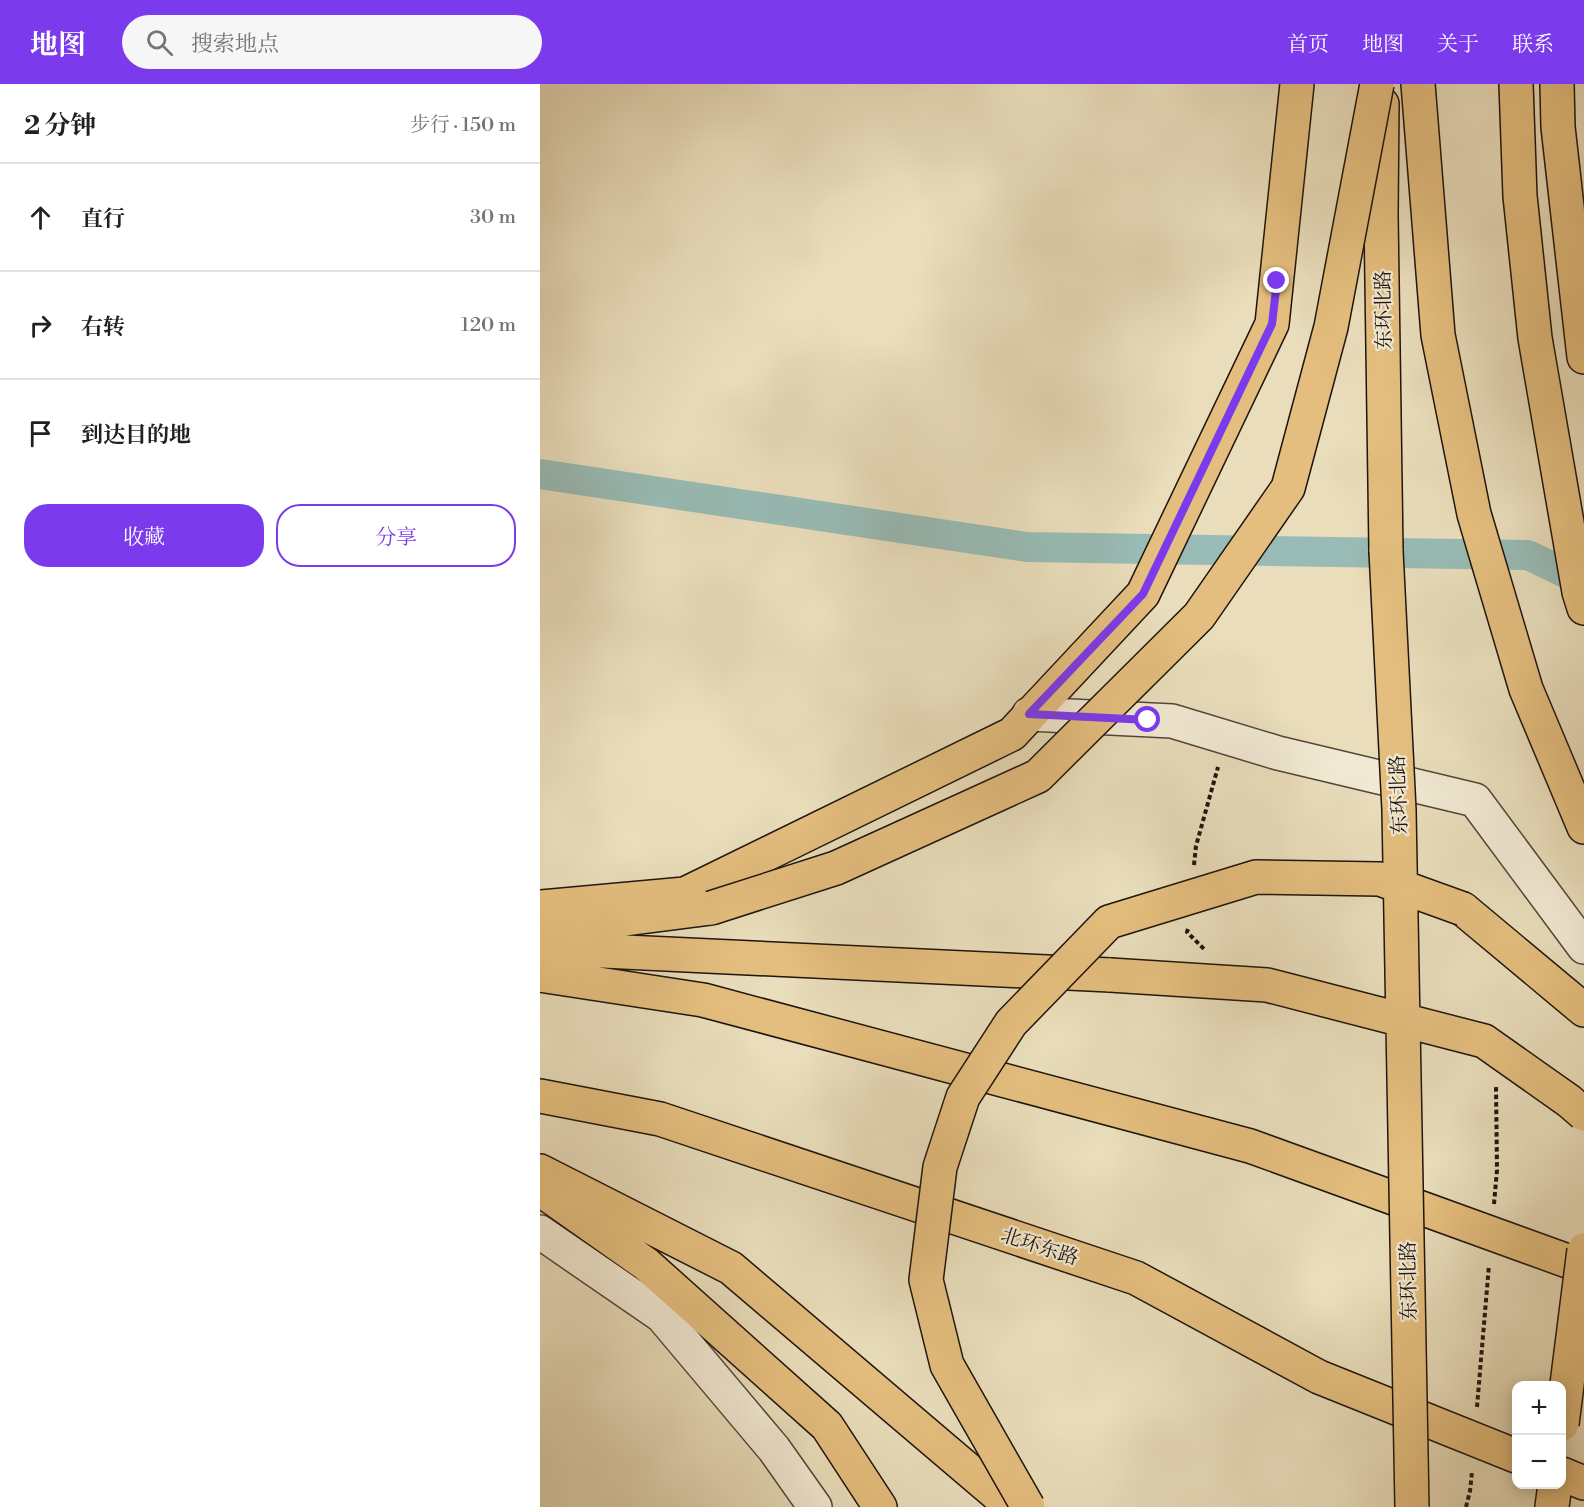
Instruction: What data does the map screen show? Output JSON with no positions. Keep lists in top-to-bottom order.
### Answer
{
  "streets": {
    "main road": ["东环北路", "北环东路"]
  },
  "page": {
    "header": "地图",
    "search": "搜索地点",
    "nav": [
      "首页",
      "地图",
      "关于",
      "联系"
    ],
    "heading": ["2 分钟", "步行 · 150 m"],
    "list": [
      ["直行", "30 m"],
      ["右转", "120 m"],
      "到达目的地"
    ],
    "buttons": ["收藏", "分享"],
    "map_buttons": ["+", "−"]
  }
}
